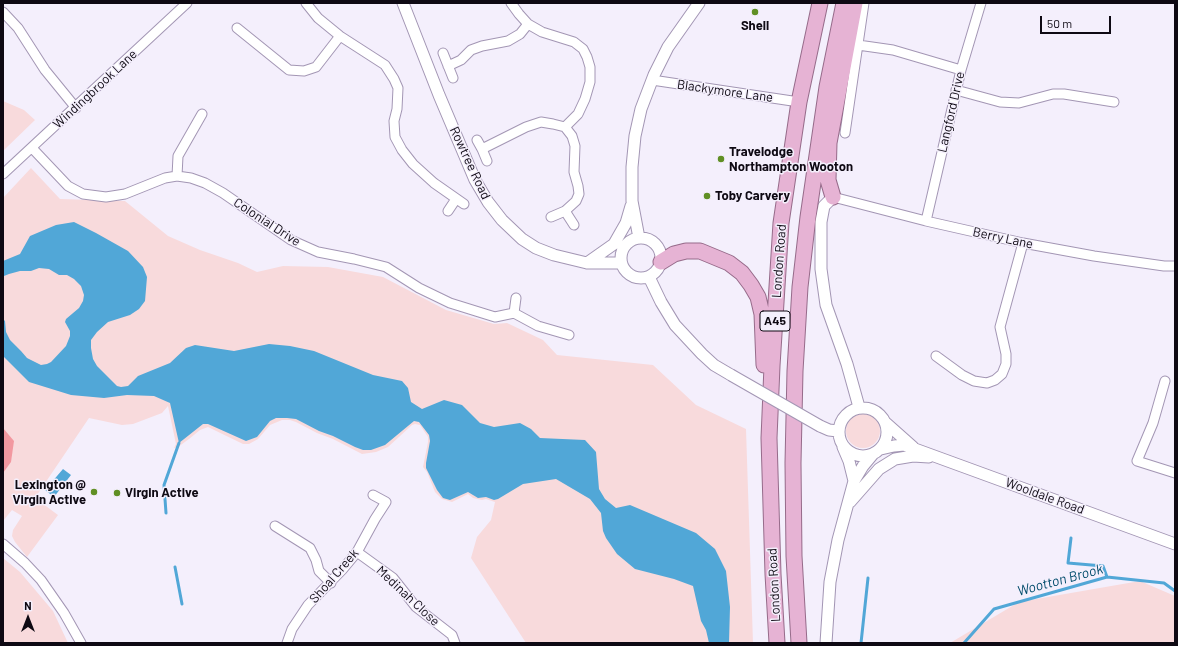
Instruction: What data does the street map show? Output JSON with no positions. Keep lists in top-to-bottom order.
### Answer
{
  "streets": {
    "highway": ["London Road", "A45"],
    "street": [
      "Windingbrook Lane",
      "Blackymore Lane",
      "Langford Drive",
      "Rowtree Road",
      "Colonial Drive",
      "Berry Lane",
      "Wooldale Road",
      "Shoal Creek",
      "Medinah Close"
    ]
  },
  "crossings": [
    ["Windingbrook Lane", "Colonial Drive"],
    ["Blackymore Lane", "London Road"],
    ["Langford Drive", "Berry Lane"],
    ["Shoal Creek", "Medinah Close"]
  ],
  "water": ["Wootton Brook"],
  "places": [
    "Shell",
    "Travelodge Northampton Wooton",
    "Toby Carvery",
    "Lexington @ Virgin Active",
    "Virgin Active"
  ],
  "scale_bar": "50 m",
  "north": "top"
}
